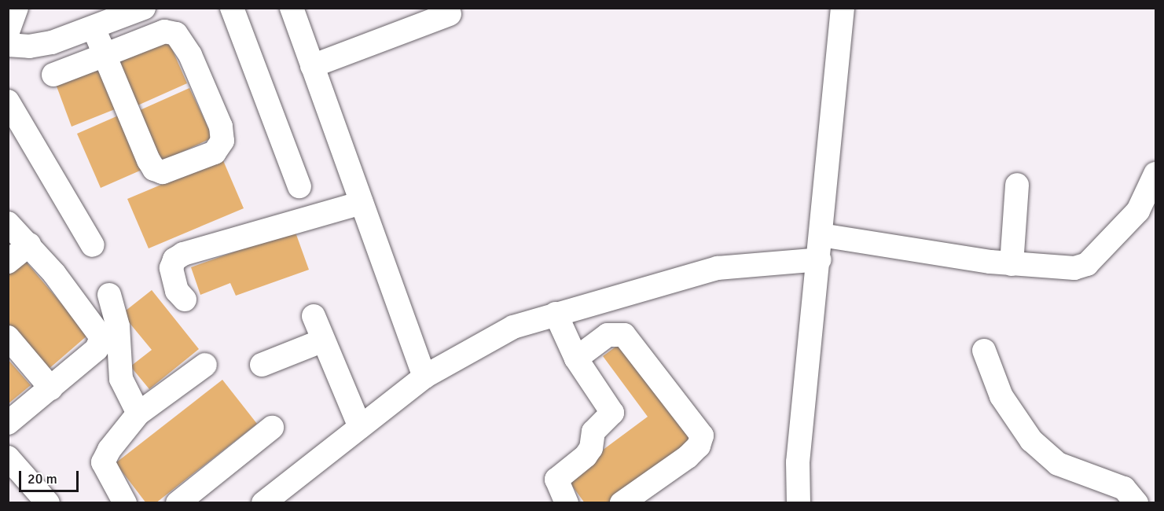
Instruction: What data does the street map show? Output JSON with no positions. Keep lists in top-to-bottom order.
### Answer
{
  "scale_bar": "20 m"
}
